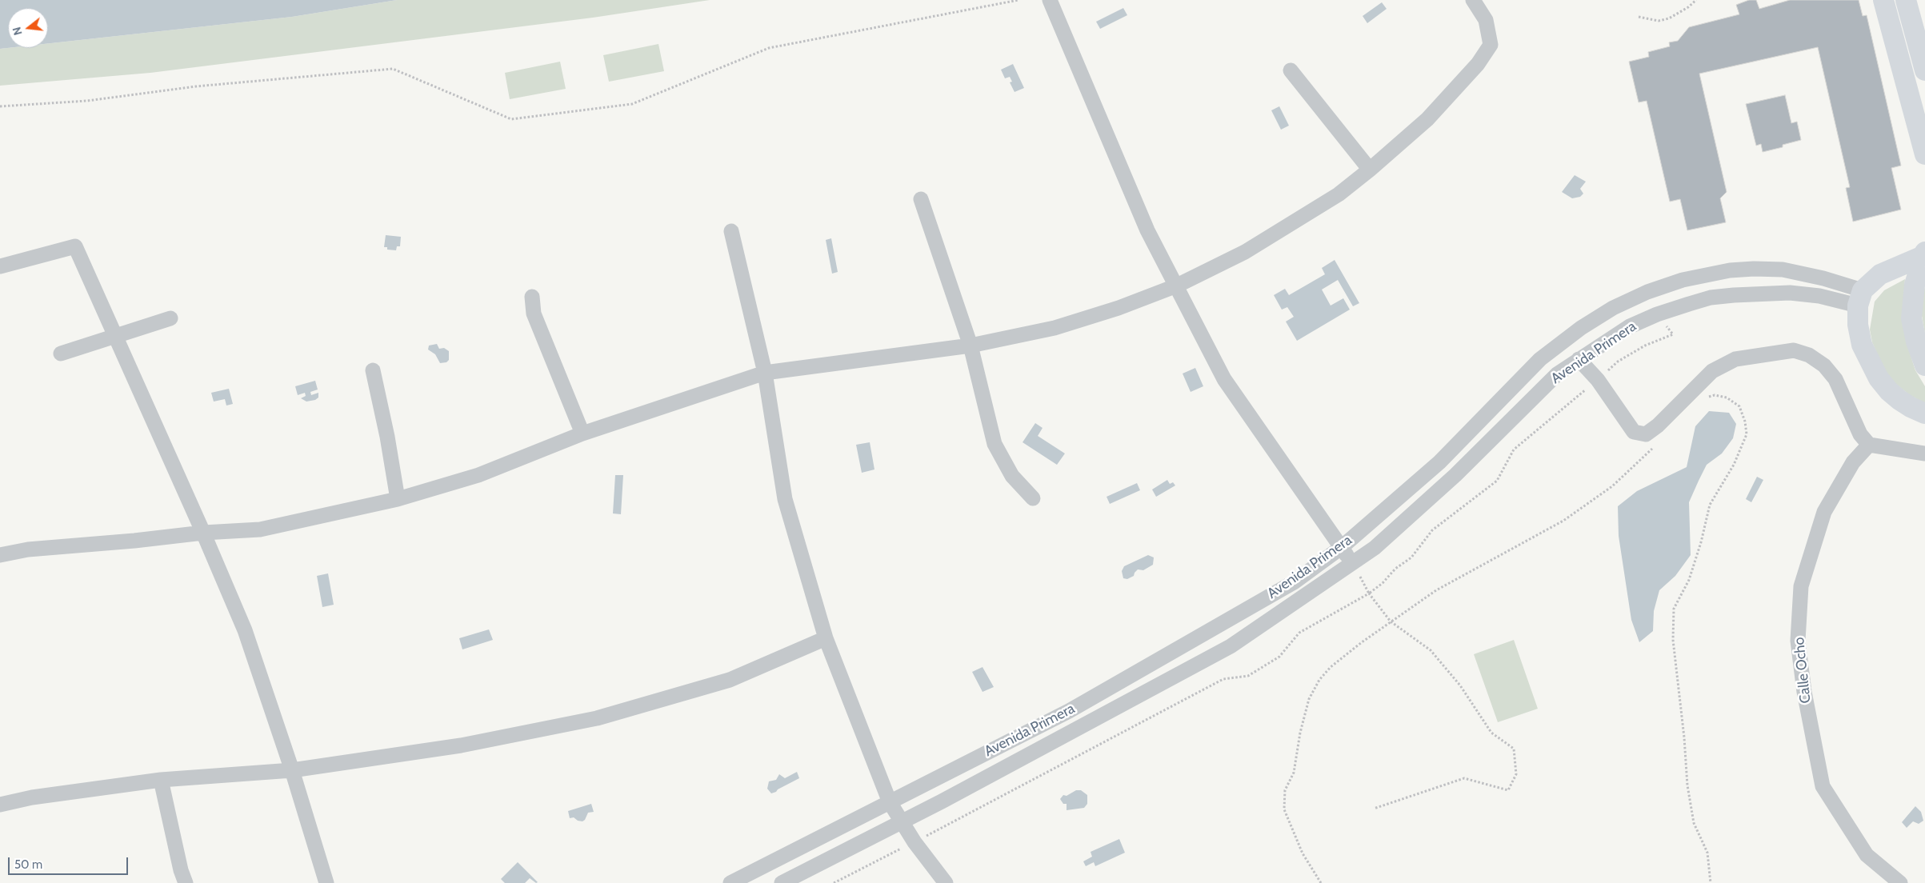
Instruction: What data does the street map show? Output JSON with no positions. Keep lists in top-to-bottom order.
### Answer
{
  "streets": {
    "street": ["Avenida Primera", "Calle Ocho"]
  },
  "scale_bar": "50 m",
  "north": "left"
}
